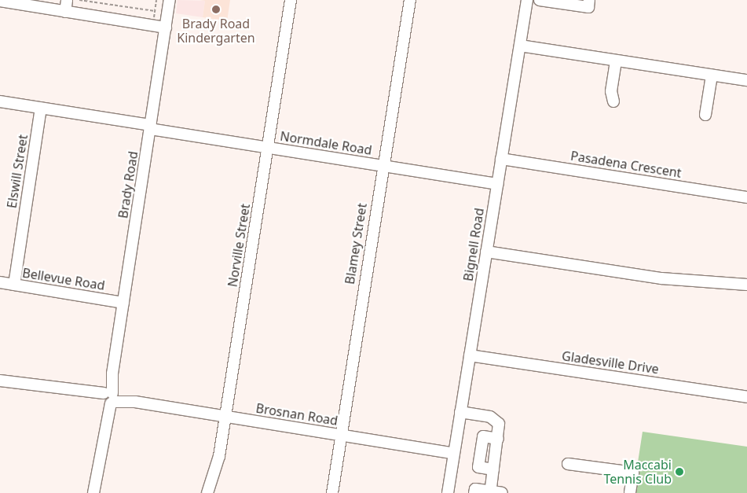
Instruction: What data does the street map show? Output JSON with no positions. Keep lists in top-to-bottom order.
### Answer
{
  "streets": {
    "street": [
      "Normdale Road",
      "Pasadena Crescent",
      "Elswill Street",
      "Brady Road",
      "Blamey Street",
      "Bignell Road",
      "Norville Street",
      "Bellevue Road",
      "Gladesville Drive",
      "Brosnan Road"
    ]
  },
  "crossings": [
    ["Normdale Road", "Elswill Street"],
    ["Normdale Road", "Brady Road"],
    ["Normdale Road", "Blamey Street"],
    ["Normdale Road", "Bignell Road"],
    ["Normdale Road", "Norville Street"],
    ["Pasadena Crescent", "Bignell Road"],
    ["Elswill Street", "Bellevue Road"],
    ["Brady Road", "Bellevue Road"],
    ["Brady Road", "Brosnan Road"],
    ["Blamey Street", "Brosnan Road"],
    ["Bignell Road", "Gladesville Drive"],
    ["Bignell Road", "Brosnan Road"],
    ["Norville Street", "Brosnan Road"]
  ],
  "places": ["Brady Road Kindergarten", "Maccabi Tennis Club"]
}
